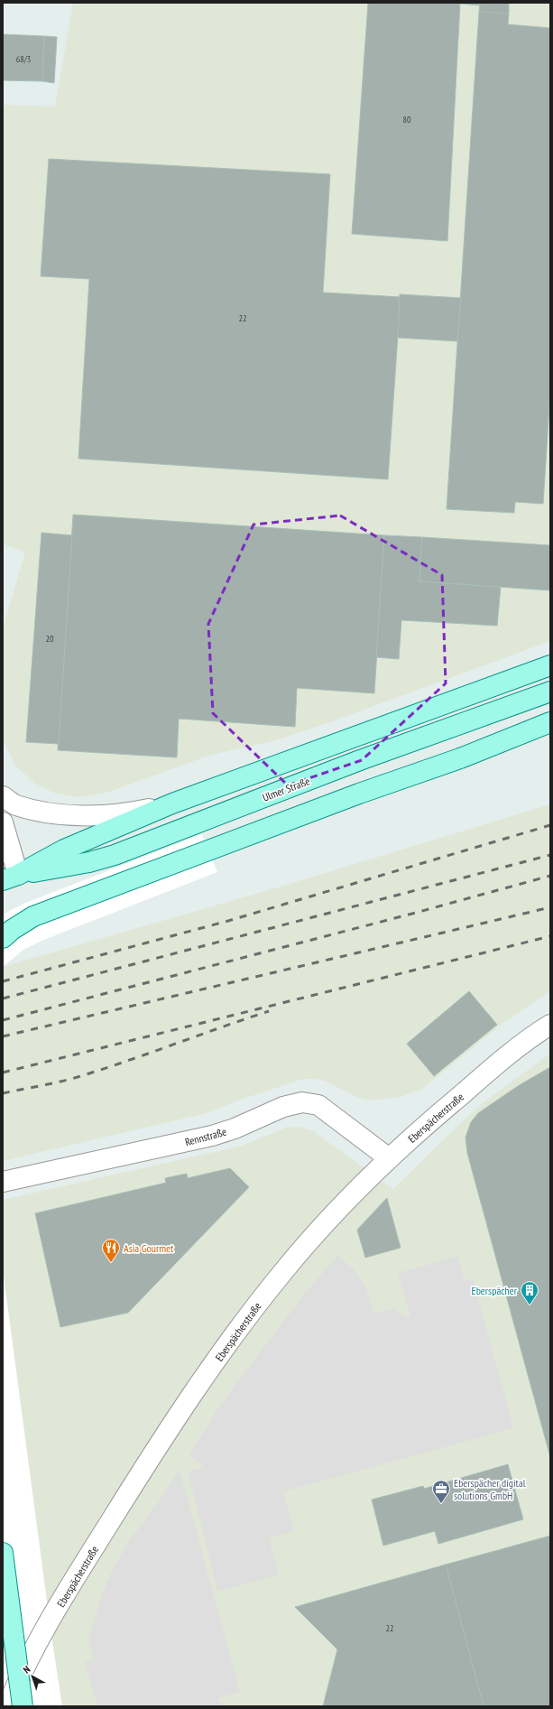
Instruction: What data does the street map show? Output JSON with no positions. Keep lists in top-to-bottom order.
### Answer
{
  "streets": {
    "main road": ["Ulmer Straße"],
    "street": ["Eberspächerstraße", "Rennstraße"]
  },
  "crossings": [
    ["Eberspächerstraße", "Rennstraße"]
  ],
  "places": {
    "restaurant": ["Asia Gourmet"],
    "building": ["Eberspächer"],
    "office": ["Eberspächer digital solutions GmbH"]
  },
  "house_numbers": [
    "68/3",
    "80",
    "22",
    "20",
    "22"
  ],
  "north": "top left"
}
